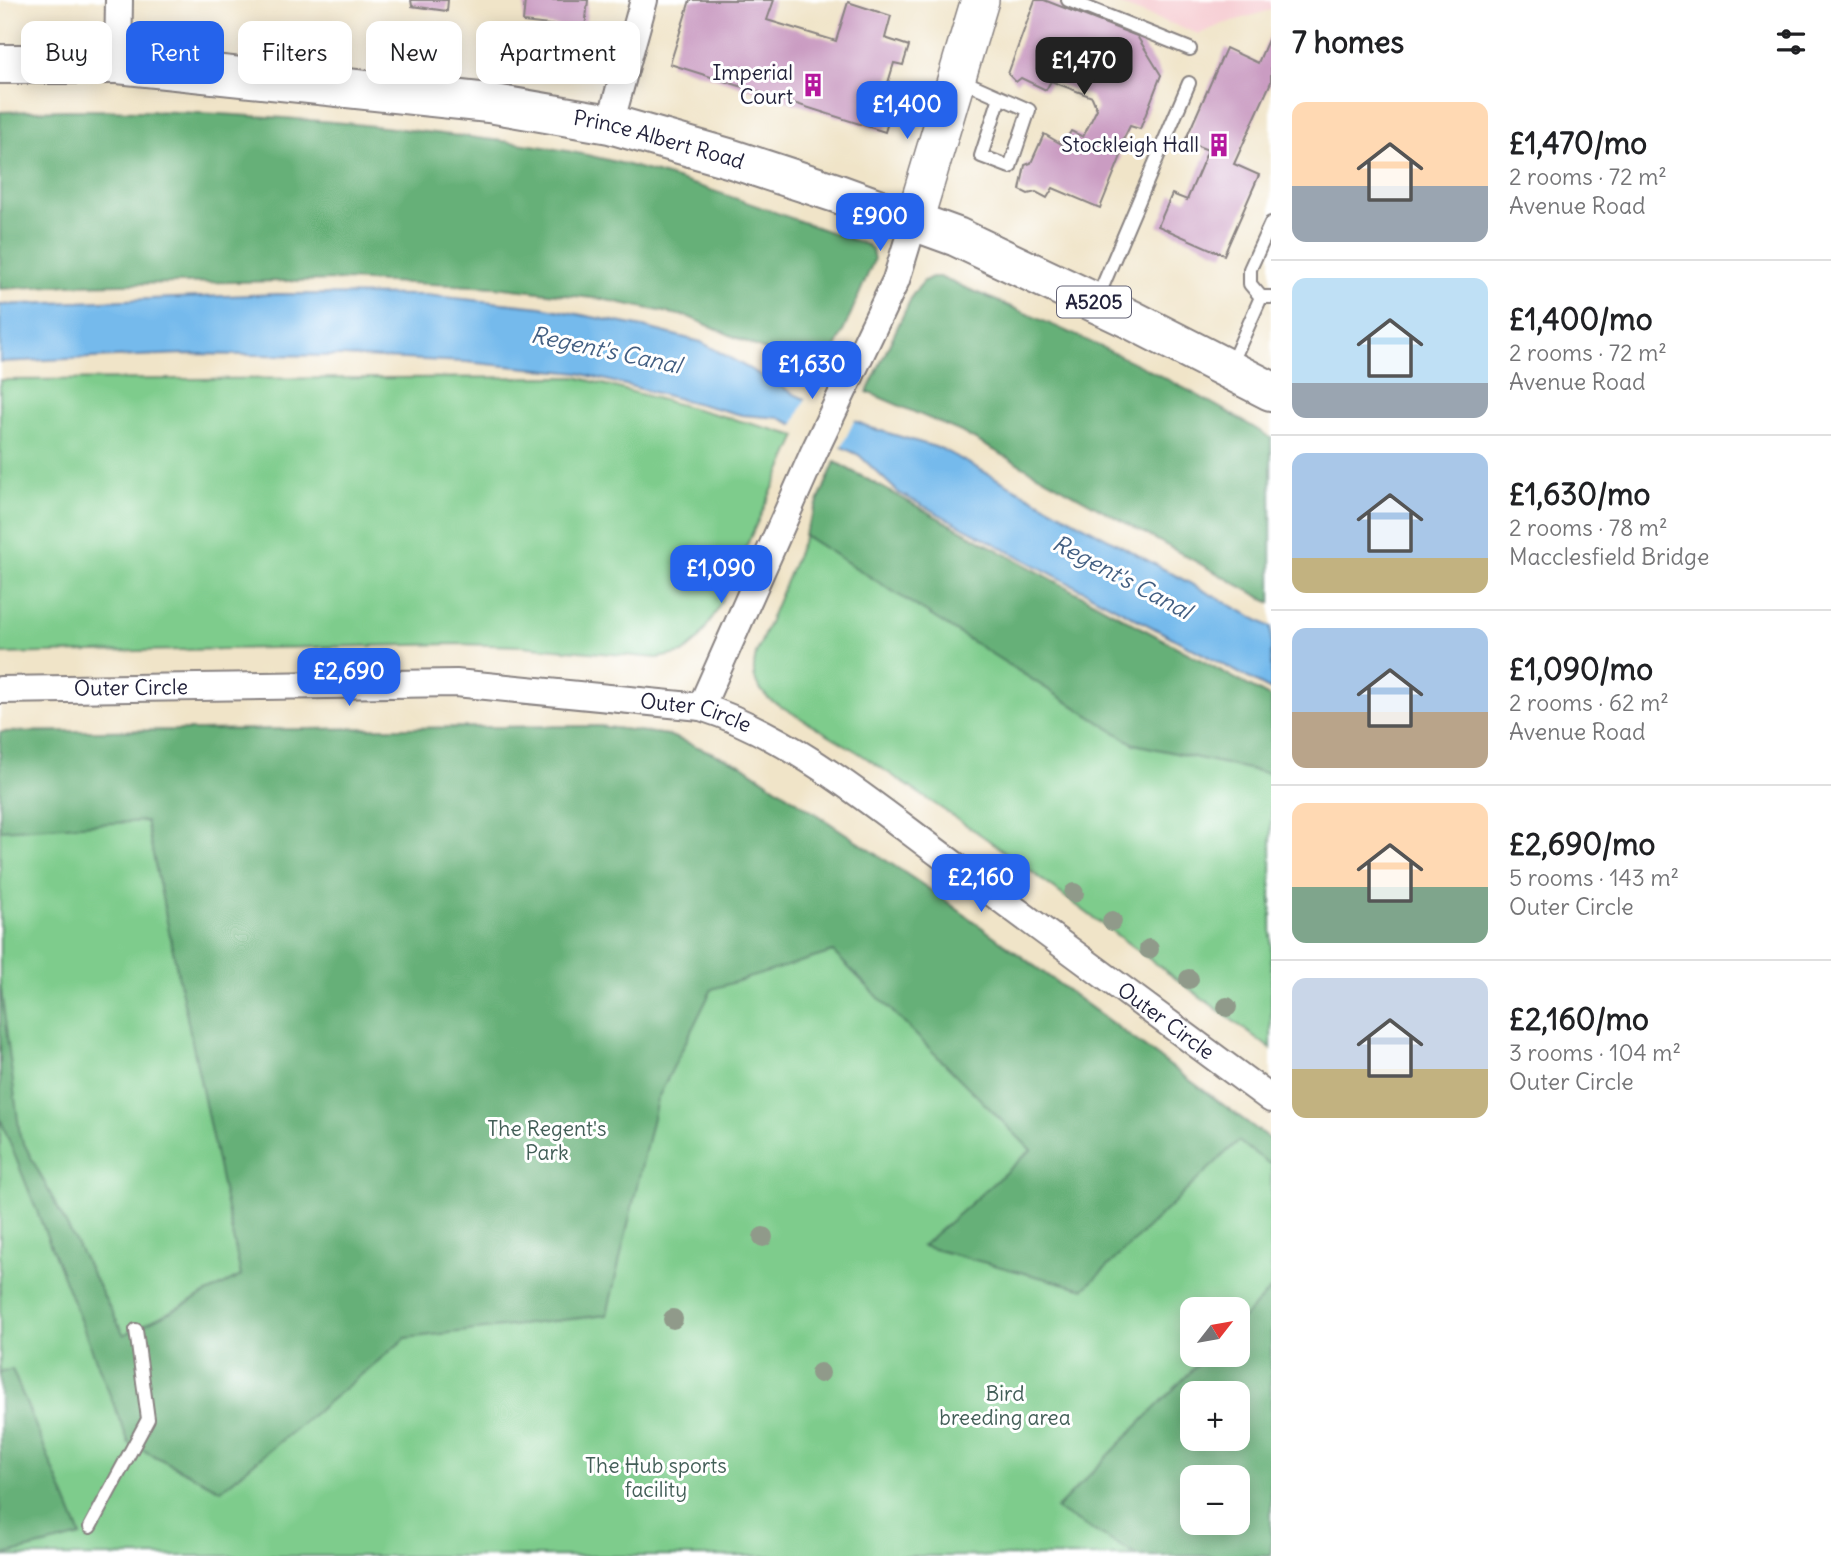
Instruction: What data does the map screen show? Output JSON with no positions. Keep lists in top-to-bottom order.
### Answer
{
  "streets": {
    "main road": ["Prince Albert Road", "A5205"],
    "street": ["Outer Circle"]
  },
  "water": ["Regent's Canal"],
  "parks": ["The Regent's Park", "Bird breeding area", "The Hub sports facility"],
  "places": {
    "building": ["Imperial Court", "Stockleigh Hall"]
  },
  "north": "top right",
  "page": {
    "heading": "7 homes",
    "chip": [
      "Buy",
      "Rent",
      "Filters",
      "New",
      "Apartment"
    ],
    "price": [
      "£1,470",
      "£1,400",
      "£900",
      "£1,630",
      "£1,090",
      "£2,690",
      "£2,160"
    ],
    "list": [
      {
        "name": "£1,470/mo",
        "note": "2 rooms · 72 m² · Avenue Road"
      },
      {
        "name": "£1,400/mo",
        "note": "2 rooms · 72 m² · Avenue Road"
      },
      {
        "name": "£1,630/mo",
        "note": "2 rooms · 78 m² · Macclesfield Bridge"
      },
      {
        "name": "£1,090/mo",
        "note": "2 rooms · 62 m² · Avenue Road"
      },
      {
        "name": "£2,690/mo",
        "note": "5 rooms · 143 m² · Outer Circle"
      },
      {
        "name": "£2,160/mo",
        "note": "3 rooms · 104 m² · Outer Circle"
      }
    ],
    "map_buttons": ["+", "−"]
  }
}
